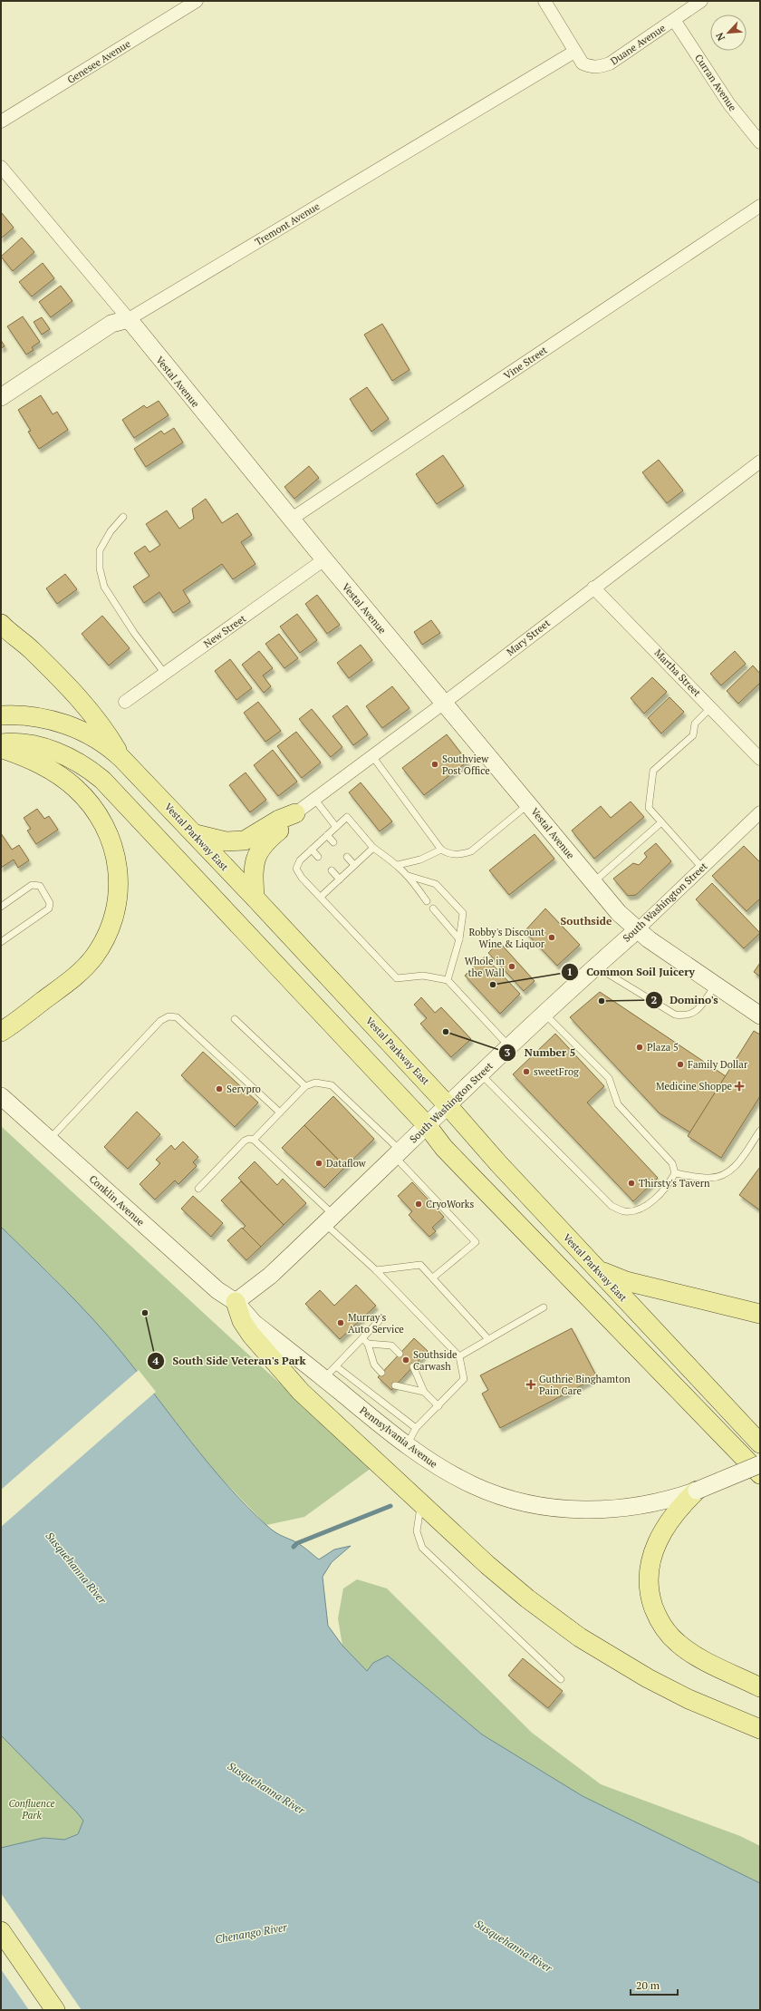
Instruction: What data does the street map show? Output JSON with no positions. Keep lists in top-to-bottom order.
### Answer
{
  "streets": {
    "main road": ["Vestal Parkway East"],
    "street": [
      "Duane Avenue",
      "Genesee Avenue",
      "Curran Avenue",
      "Tremont Avenue",
      "Vine Street",
      "Vestal Avenue",
      "New Street",
      "Mary Street",
      "Martha Street",
      "South Washington Street",
      "Conklin Avenue",
      "Pennsylvania Avenue"
    ]
  },
  "crossings": [
    ["Duane Avenue", "Curran Avenue"],
    ["Duane Avenue", "Tremont Avenue"],
    ["Tremont Avenue", "Vestal Avenue"],
    ["Vine Street", "Vestal Avenue"],
    ["Vestal Avenue", "New Street"],
    ["Vestal Avenue", "Mary Street"],
    ["Vestal Avenue", "South Washington Street"],
    ["Mary Street", "Martha Street"],
    ["Vestal Parkway East", "South Washington Street"],
    ["South Washington Street", "Conklin Avenue"],
    ["South Washington Street", "Pennsylvania Avenue"],
    ["Conklin Avenue", "Pennsylvania Avenue"]
  ],
  "districts": ["Southside"],
  "water": ["Susquehanna River", "Chenango River"],
  "parks": ["Confluence Park"],
  "places": {
    "other": [
      "Southview Post Office",
      "Robby's Discount Wine & Liquor",
      "Whole in the Wall",
      "Common Soil Juicery",
      "Domino's",
      "Number 5",
      "Plaza 5",
      "Family Dollar",
      "sweetFrog",
      "Servpro",
      "Dataflow",
      "Thirsty's Tavern",
      "CryoWorks",
      "South Side Veteran's Park",
      "Murray's Auto Service",
      "Southside Carwash"
    ],
    "health": ["Medicine Shoppe", "Guthrie Binghamton Pain Care"]
  },
  "scale_bar": "20 m",
  "north": "bottom left"
}
